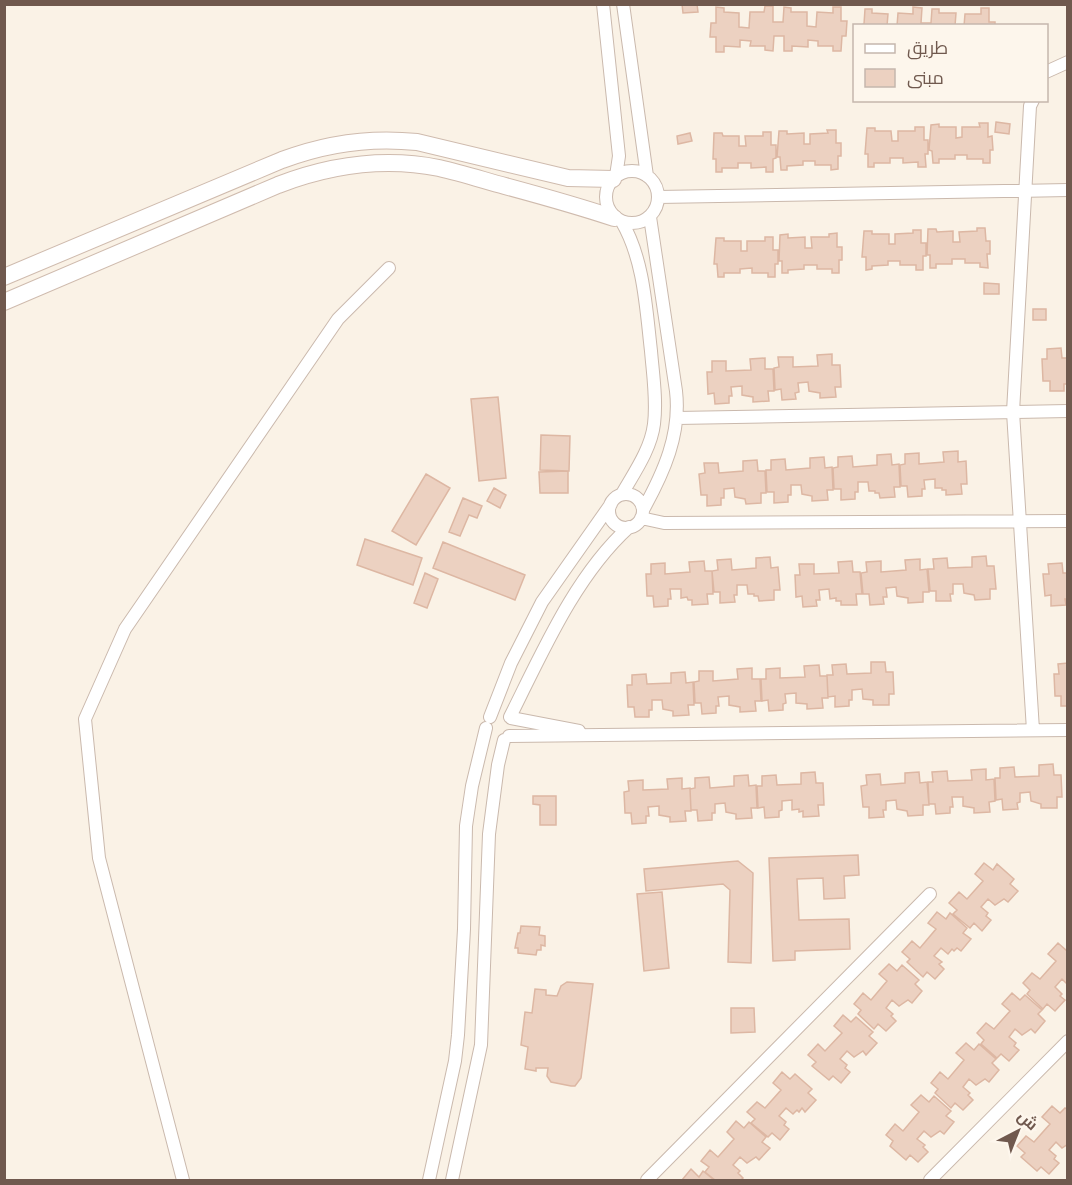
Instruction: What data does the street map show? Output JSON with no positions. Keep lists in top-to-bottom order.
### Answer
{
  "legend": ["طريق", "مبنى"],
  "north": "top right"
}
